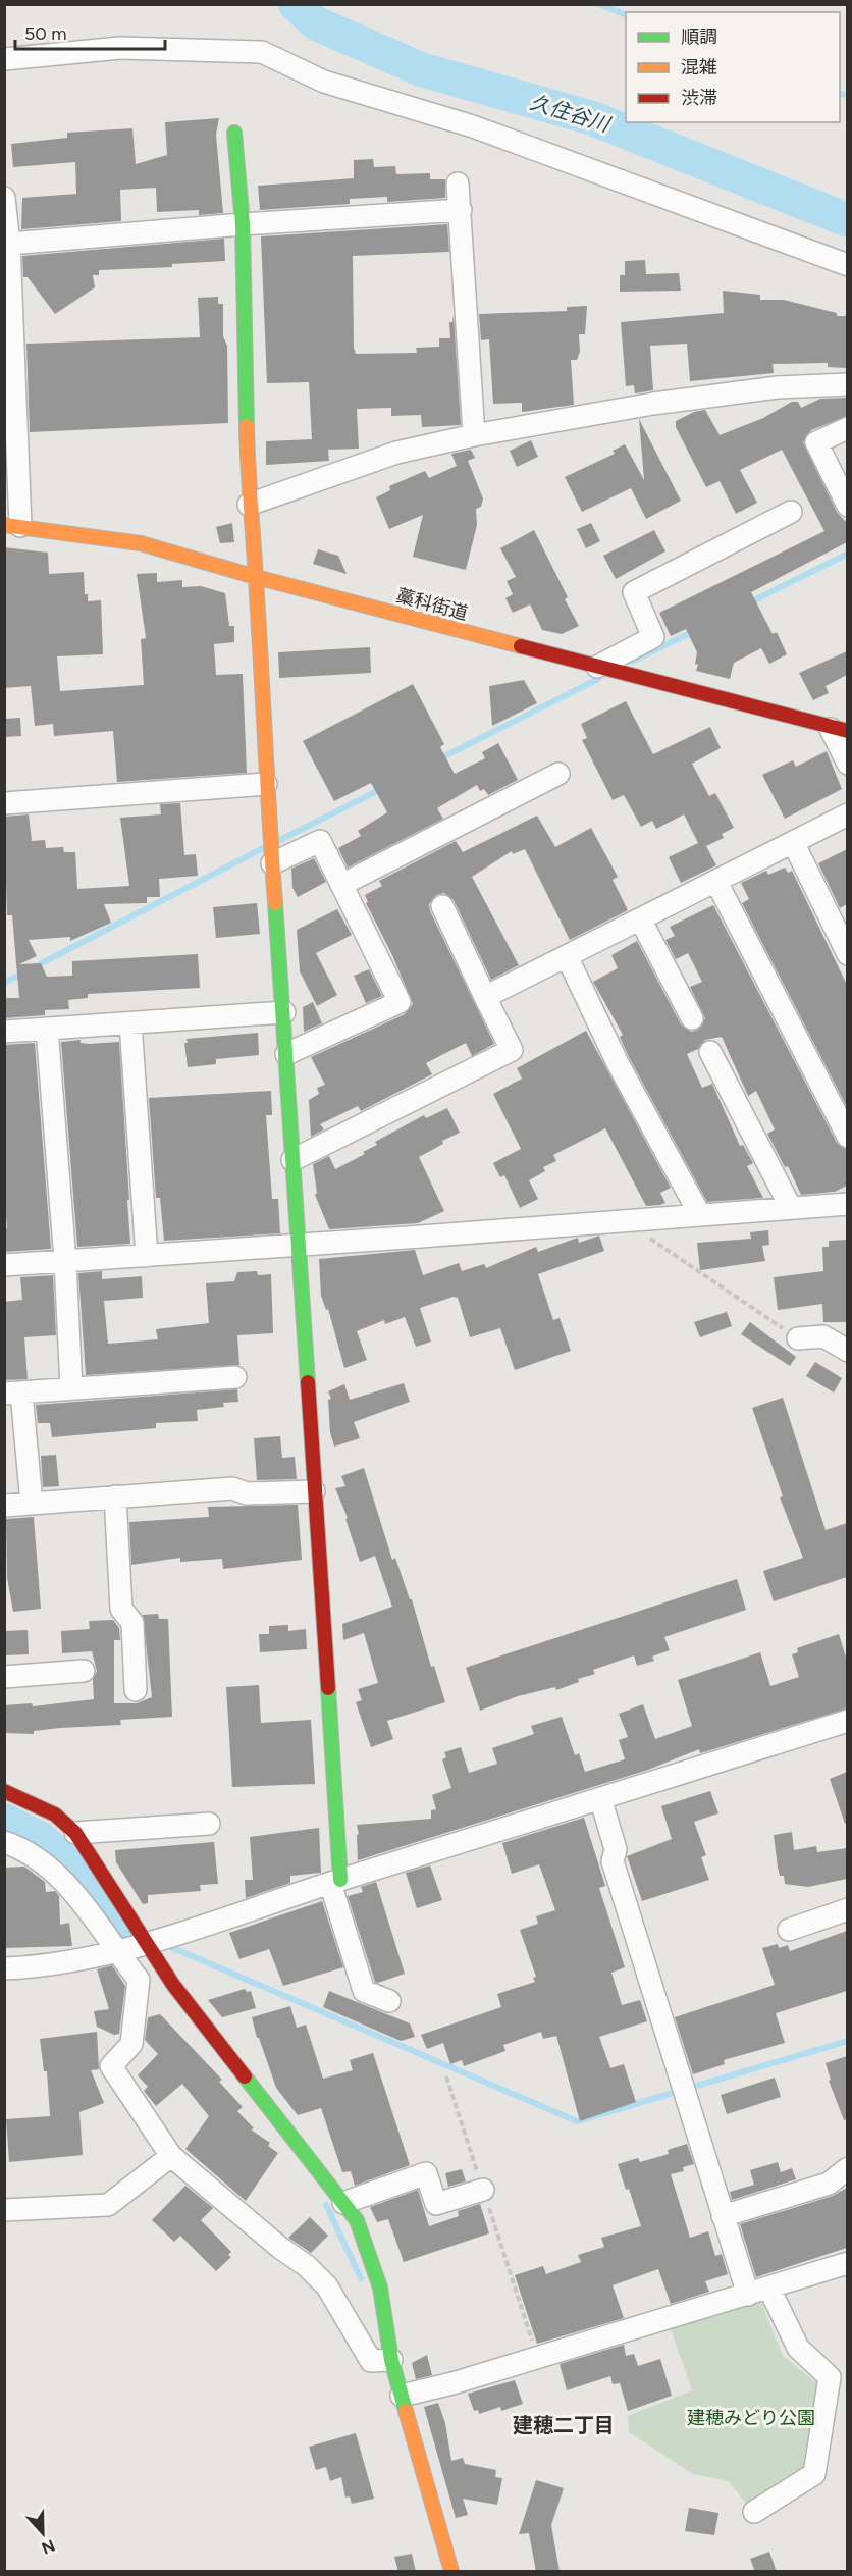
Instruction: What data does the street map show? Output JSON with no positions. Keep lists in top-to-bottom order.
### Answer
{
  "streets": {
    "main road": ["藁科街道"]
  },
  "districts": ["建穂二丁目"],
  "water": ["久住谷川"],
  "parks": ["建穂みどり公園"],
  "legend": ["順調", "混雑", "渋滞"],
  "scale_bar": "50 m",
  "north": "bottom"
}
